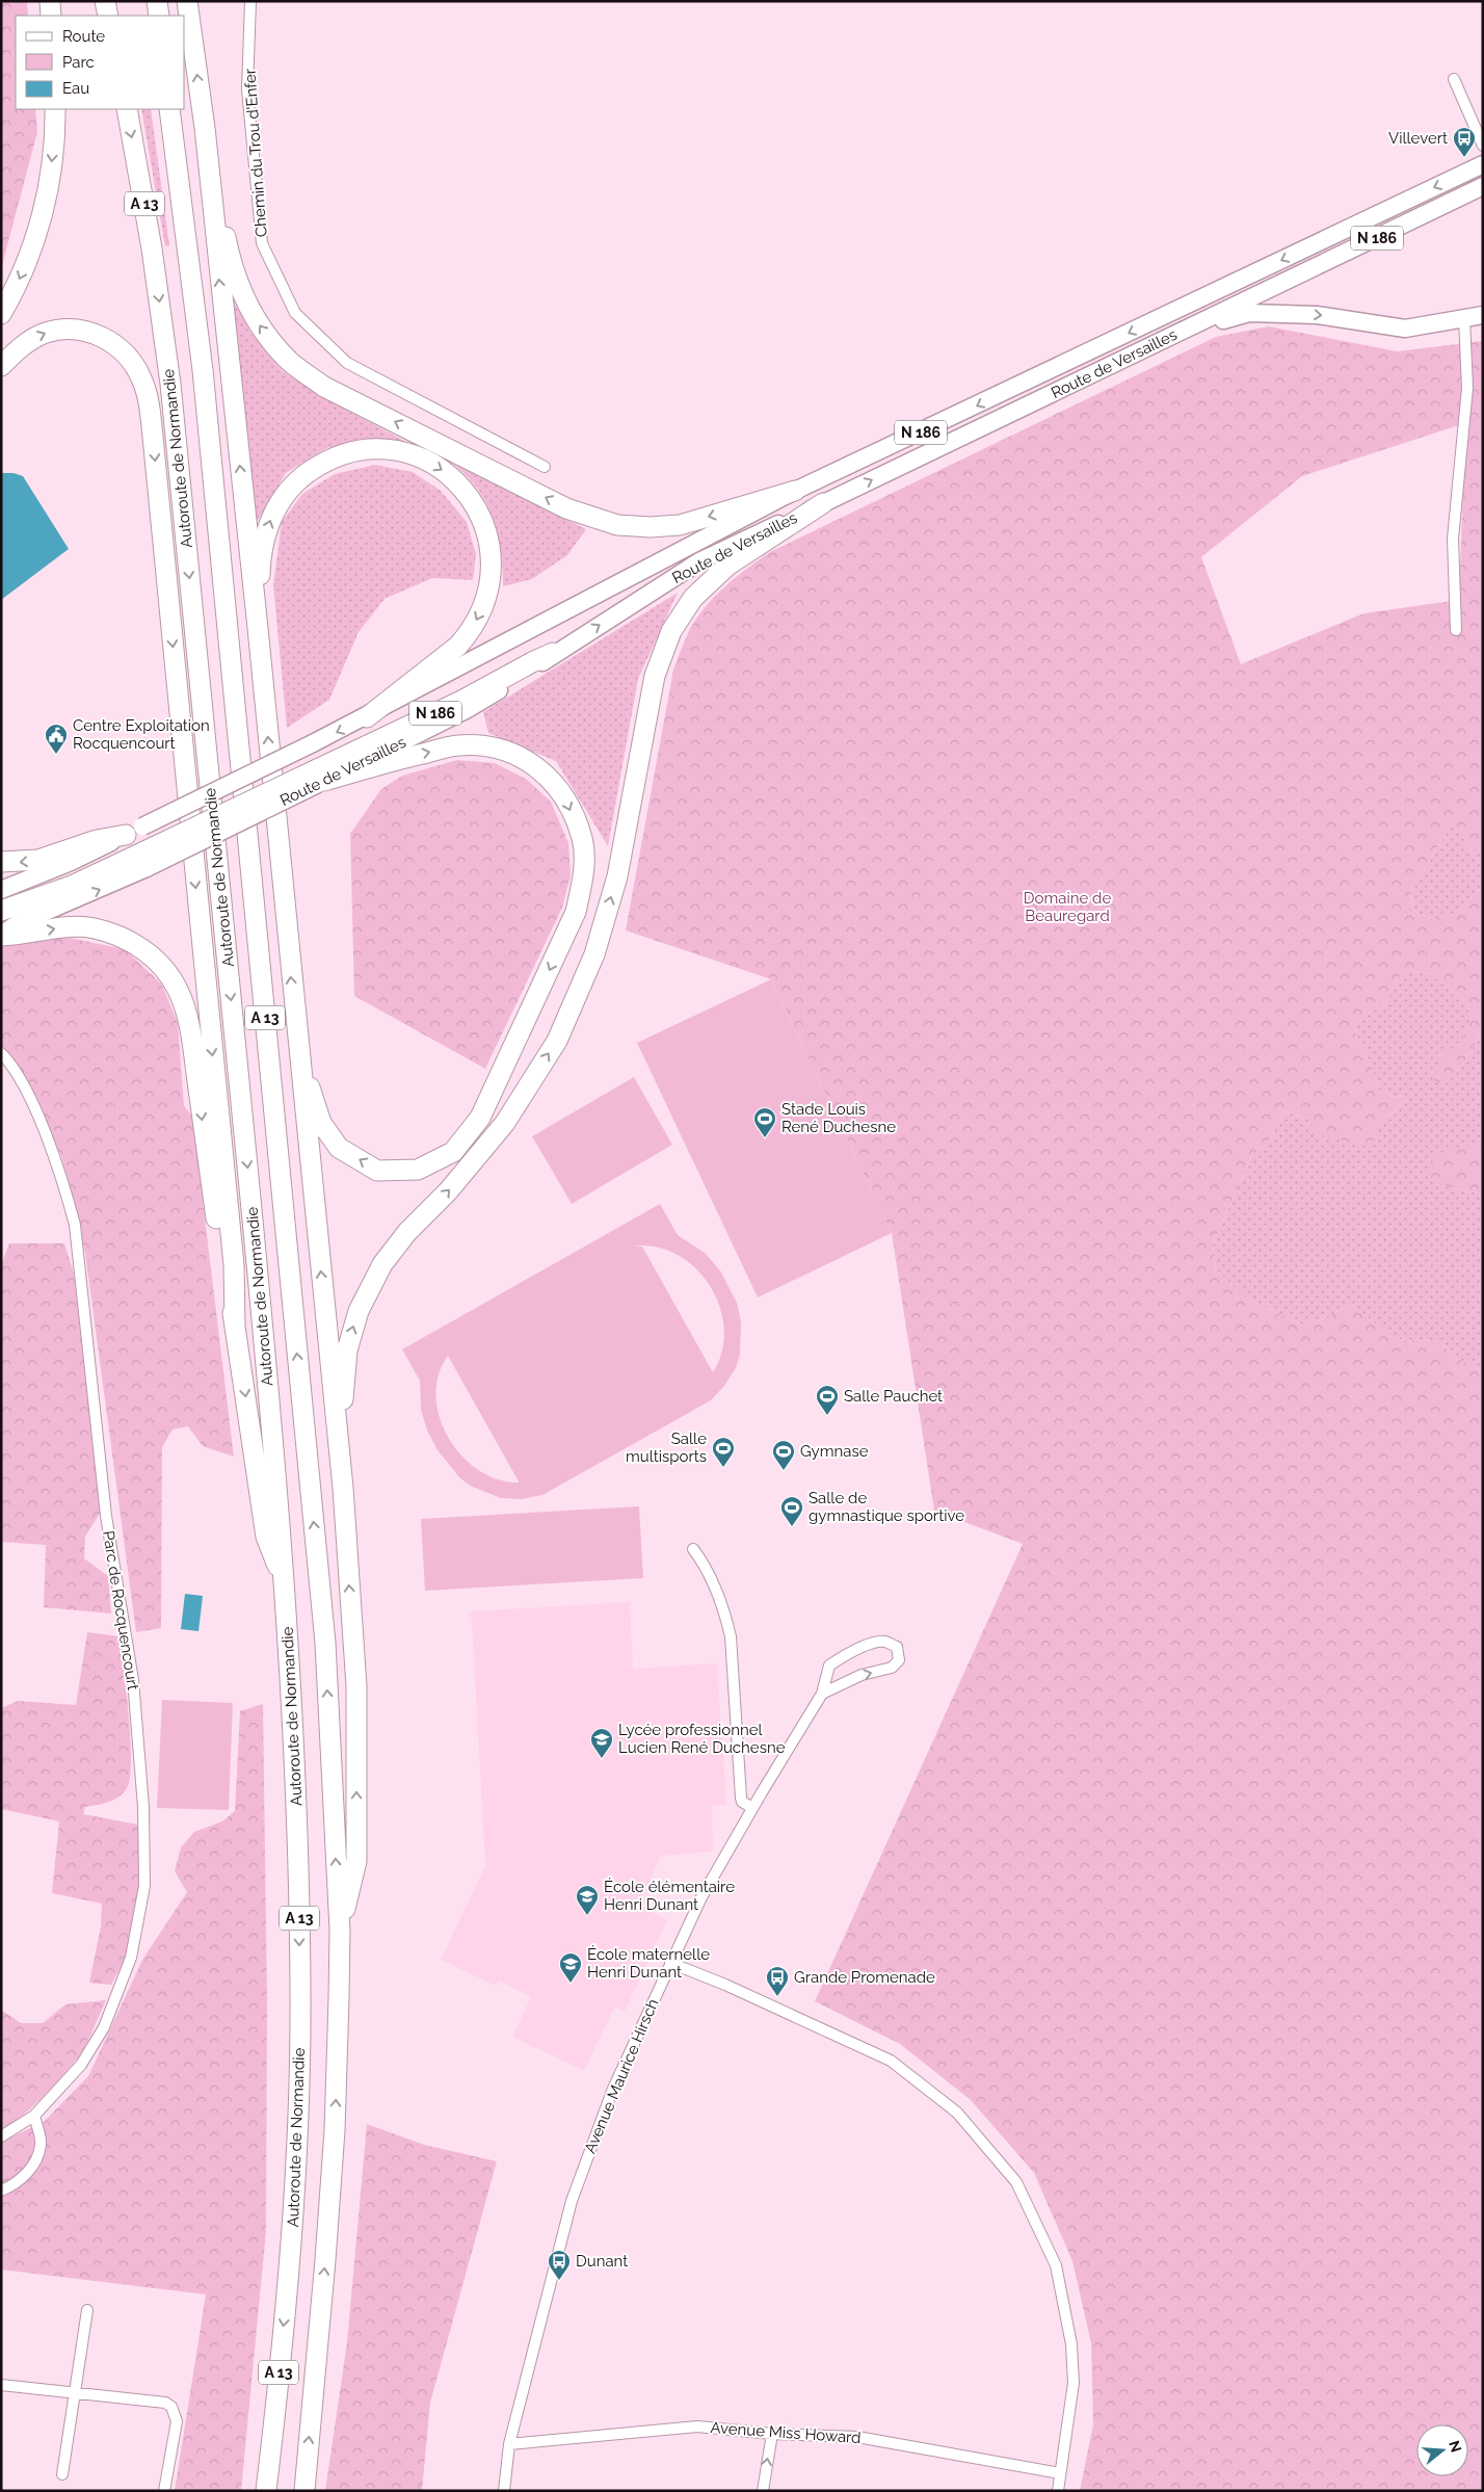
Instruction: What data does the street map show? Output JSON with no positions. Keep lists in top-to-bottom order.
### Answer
{
  "streets": {
    "highway": ["A 13", "N 186", "Autoroute de Normandie"],
    "main road": ["Route de Versailles"],
    "street": [
      "Chemin du Trou d'Enfer",
      "Parc de Rocquencourt",
      "Avenue Maurice Hirsch",
      "Avenue Miss Howard"
    ]
  },
  "crossings": [
    ["N 186", "Route de Versailles"],
    ["Avenue Maurice Hirsch", "Avenue Miss Howard"]
  ],
  "parks": ["Domaine de Beauregard"],
  "places": {
    "bus stop": ["Villevert", "Grande Promenade", "Dunant"],
    "public building": ["Centre Exploitation Rocquencourt"],
    "sports": [
      "Stade Louis René Duchesne",
      "Salle Pauchet",
      "Salle multisports",
      "Gymnase",
      "Salle de gymnastique sportive"
    ],
    "school or university": ["Lycée professionnel Lucien René Duchesne", "École élémentaire Henri Dunant", "École maternelle Henri Dunant"]
  },
  "legend": ["Route", "Parc", "Eau"],
  "north": "right"
}
